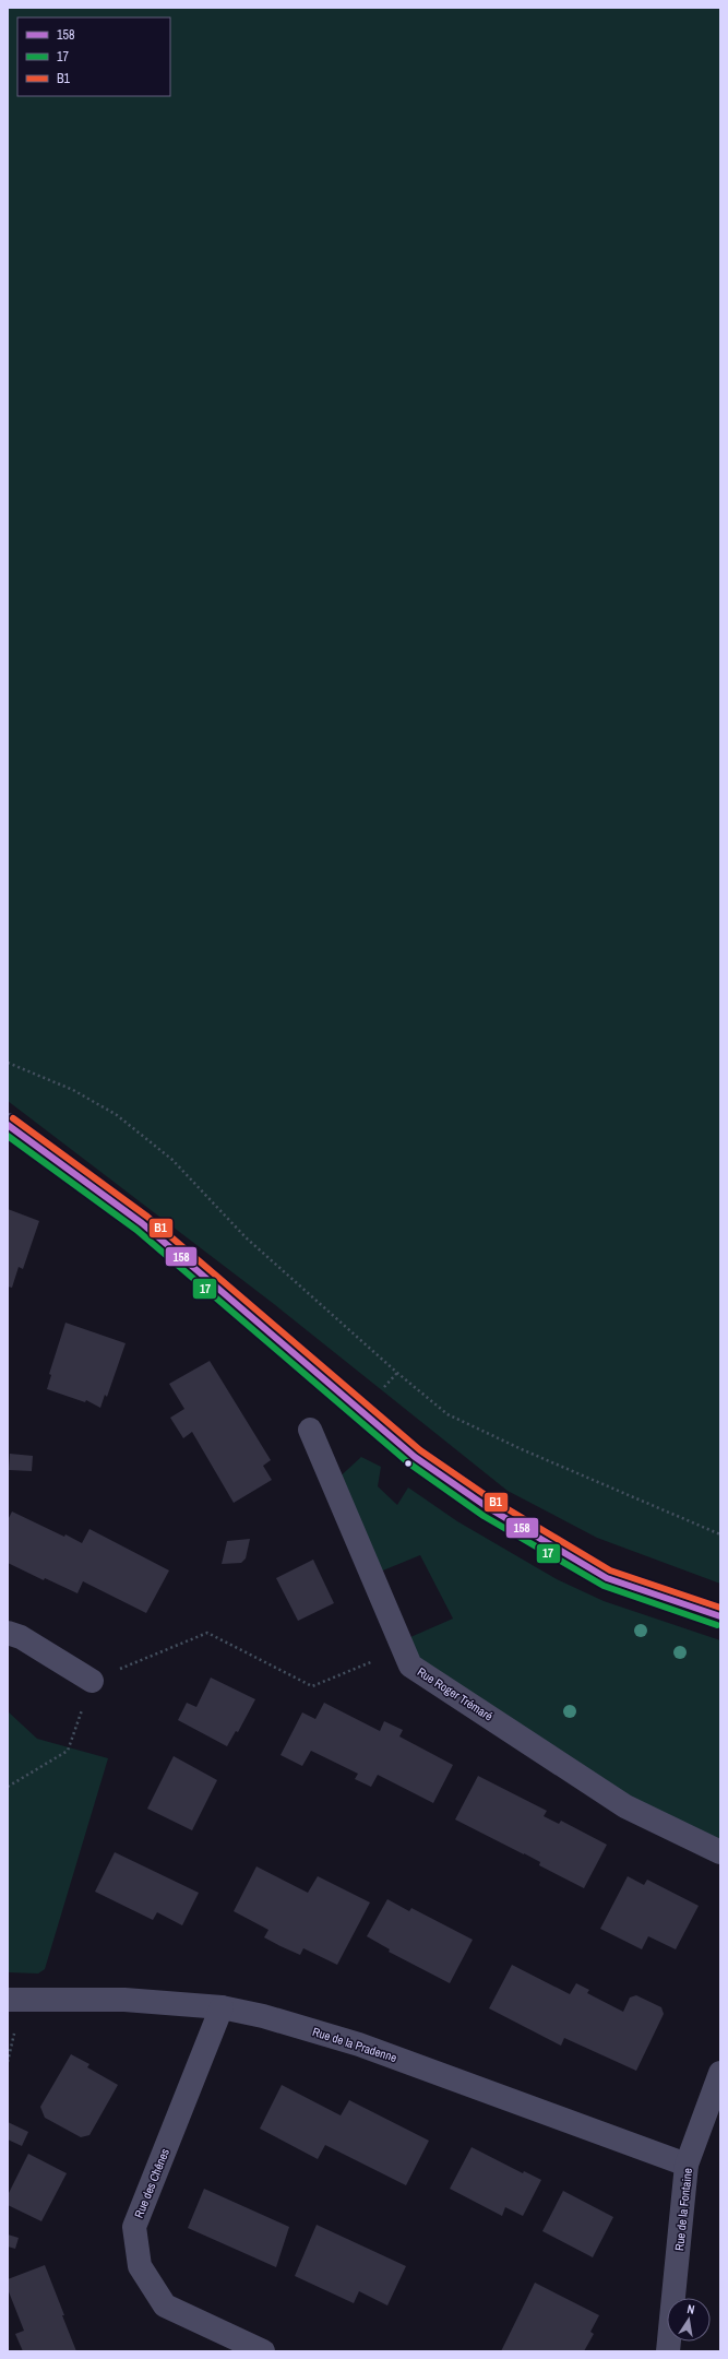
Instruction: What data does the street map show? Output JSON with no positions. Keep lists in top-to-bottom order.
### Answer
{
  "streets": {
    "street": [
      "Rue Roger Trémaré",
      "Rue de la Pradenne",
      "Rue des Chênes",
      "Rue de la Fontaine"
    ]
  },
  "crossings": [
    ["Rue de la Pradenne", "Rue des Chênes"],
    ["Rue de la Pradenne", "Rue de la Fontaine"]
  ],
  "lines": ["transit line B1", "transit line 158", "transit line 17"],
  "legend": ["158", "17", "B1"],
  "north": "top"
}
